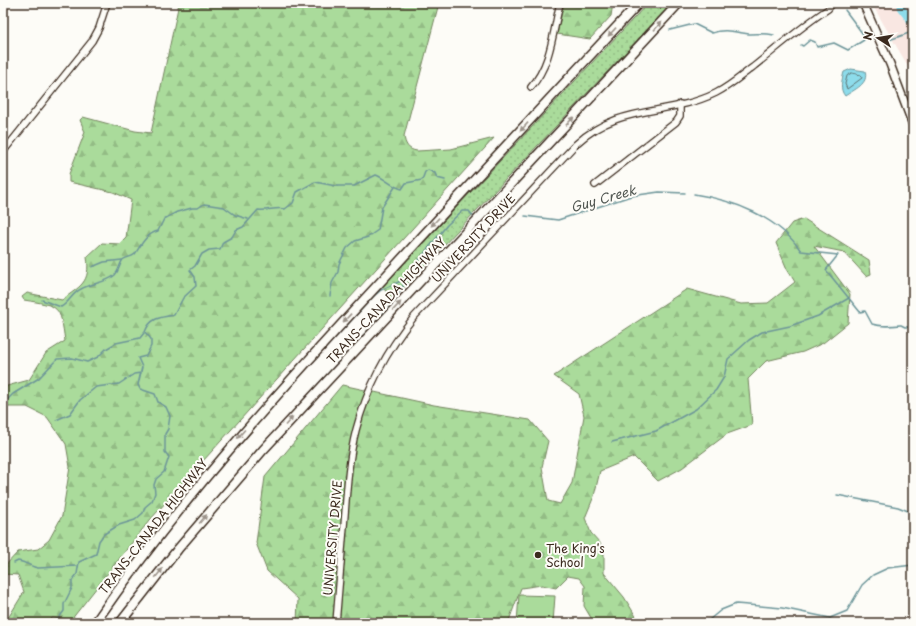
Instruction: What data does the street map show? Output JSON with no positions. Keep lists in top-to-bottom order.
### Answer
{
  "streets": {
    "highway": ["TRANS-CANADA HIGHWAY"],
    "street": ["UNIVERSITY DRIVE"]
  },
  "water": ["Guy Creek"],
  "places": ["The King's School"],
  "north": "left"
}
